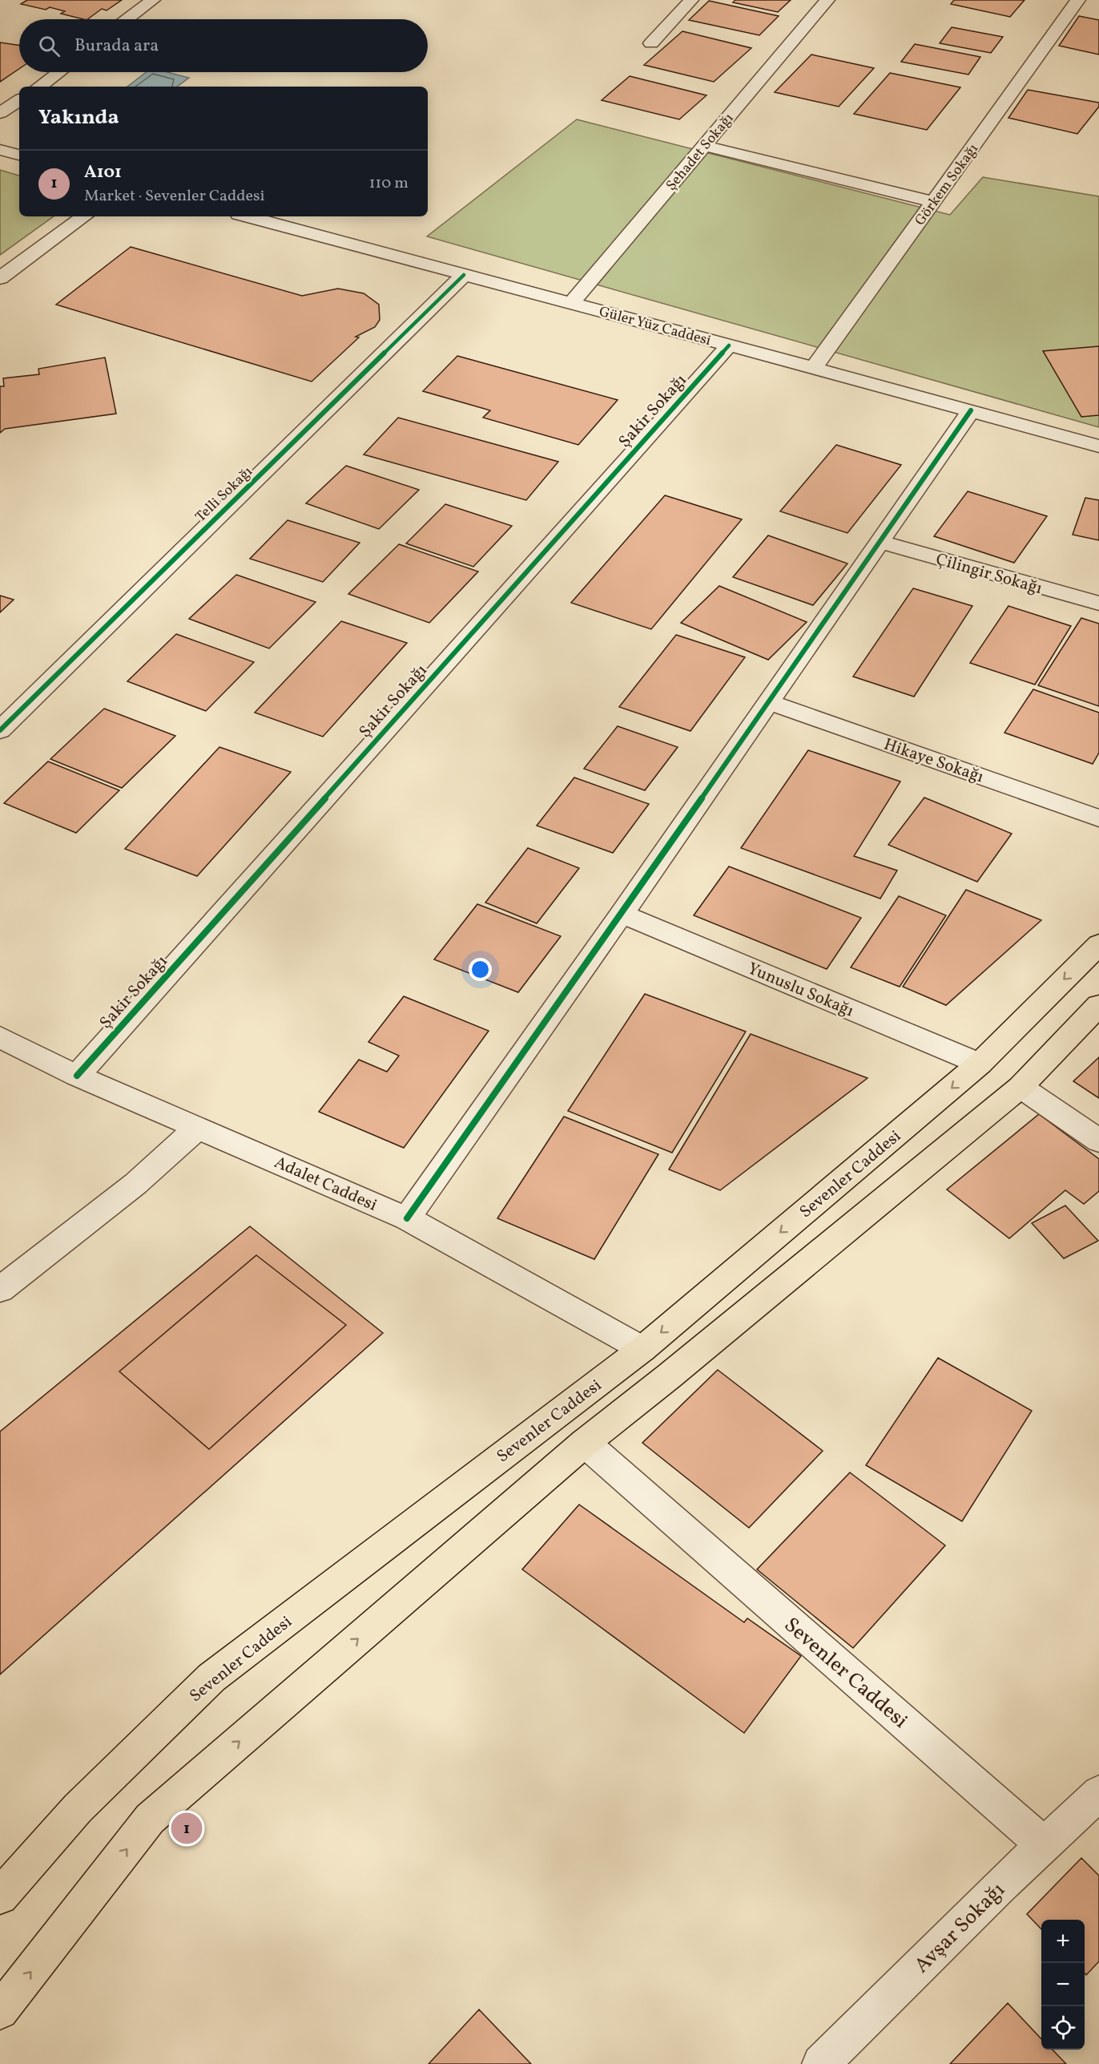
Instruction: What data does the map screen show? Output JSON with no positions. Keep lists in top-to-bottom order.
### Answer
{
  "streets": {
    "main road": ["Sevenler Caddesi"],
    "street": [
      "Şehadet Sokağı",
      "Görkem Sokağı",
      "Güler Yüz Caddesi",
      "Şakir Sokağı",
      "Telli Sokağı",
      "Çilingir Sokağı",
      "Hikaye Sokağı",
      "Yunuslu Sokağı",
      "Adalet Caddesi",
      "Avşar Sokağı"
    ]
  },
  "crossings": [
    ["Şehadet Sokağı", "Güler Yüz Caddesi"],
    ["Görkem Sokağı", "Güler Yüz Caddesi"],
    ["Güler Yüz Caddesi", "Şakir Sokağı"],
    ["Güler Yüz Caddesi", "Telli Sokağı"],
    ["Şakir Sokağı", "Adalet Caddesi"],
    ["Yunuslu Sokağı", "Sevenler Caddesi"],
    ["Sevenler Caddesi", "Adalet Caddesi"],
    ["Sevenler Caddesi", "Avşar Sokağı"]
  ],
  "page": {
    "search": "Burada ara",
    "heading": "Yakında",
    "list": [
      {
        "mark": "1",
        "name": "A101",
        "note": "Market · Sevenler Caddesi",
        "value": "110 m"
      }
    ],
    "pins": "1",
    "map_buttons": ["+", "−"]
  }
}
